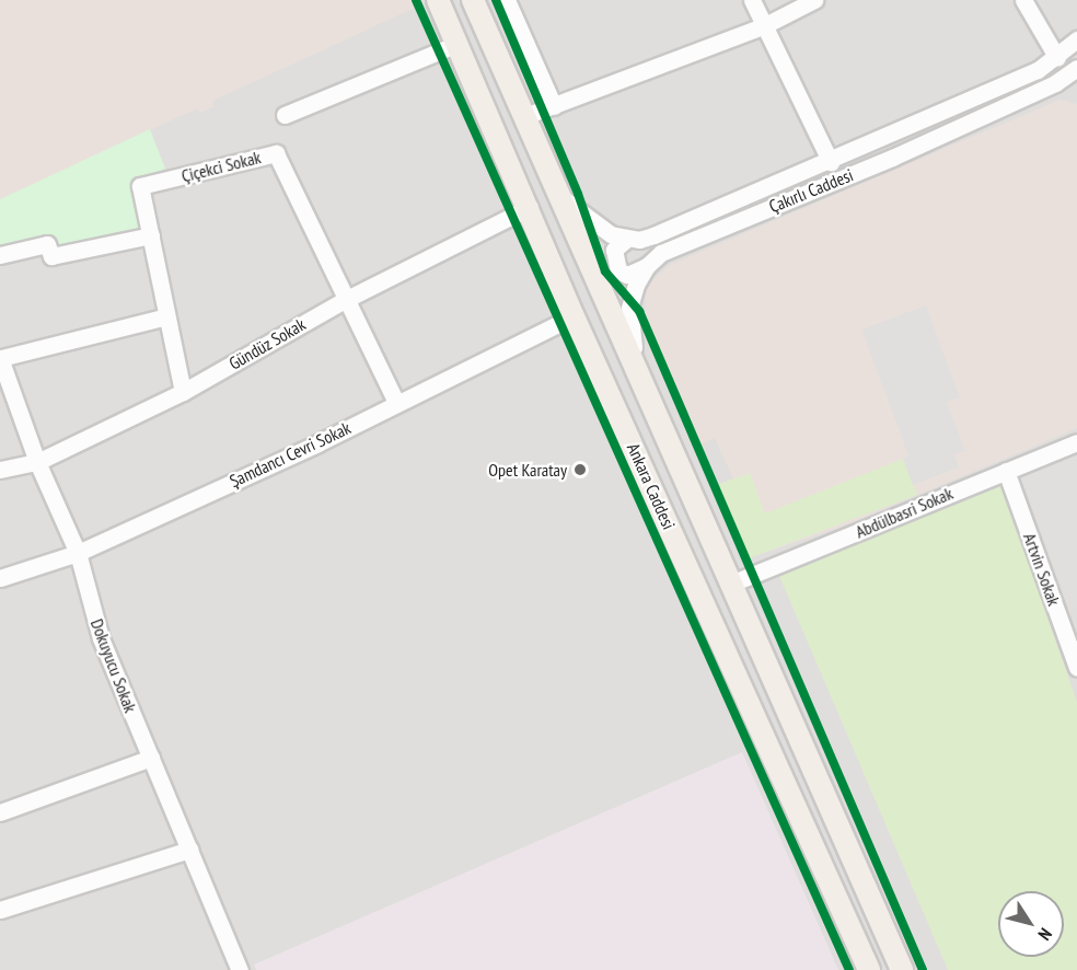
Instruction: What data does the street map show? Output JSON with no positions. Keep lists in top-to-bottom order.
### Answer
{
  "streets": {
    "main road": ["Ankara Caddesi"],
    "street": [
      "Çiçekci Sokak",
      "Çakırlı Caddesi",
      "Gündüz Sokak",
      "Şamdancı Cevri Sokak",
      "Abdülbasri Sokak",
      "Artvin Sokak",
      "Dokuyucu Sokak"
    ]
  },
  "crossings": [
    ["Çiçekci Sokak", "Gündüz Sokak"],
    ["Çiçekci Sokak", "Şamdancı Cevri Sokak"],
    ["Gündüz Sokak", "Ankara Caddesi"],
    ["Gündüz Sokak", "Dokuyucu Sokak"],
    ["Şamdancı Cevri Sokak", "Ankara Caddesi"],
    ["Şamdancı Cevri Sokak", "Dokuyucu Sokak"],
    ["Ankara Caddesi", "Abdülbasri Sokak"],
    ["Abdülbasri Sokak", "Artvin Sokak"]
  ],
  "places": ["Opet Karatay"],
  "north": "bottom right"
}
